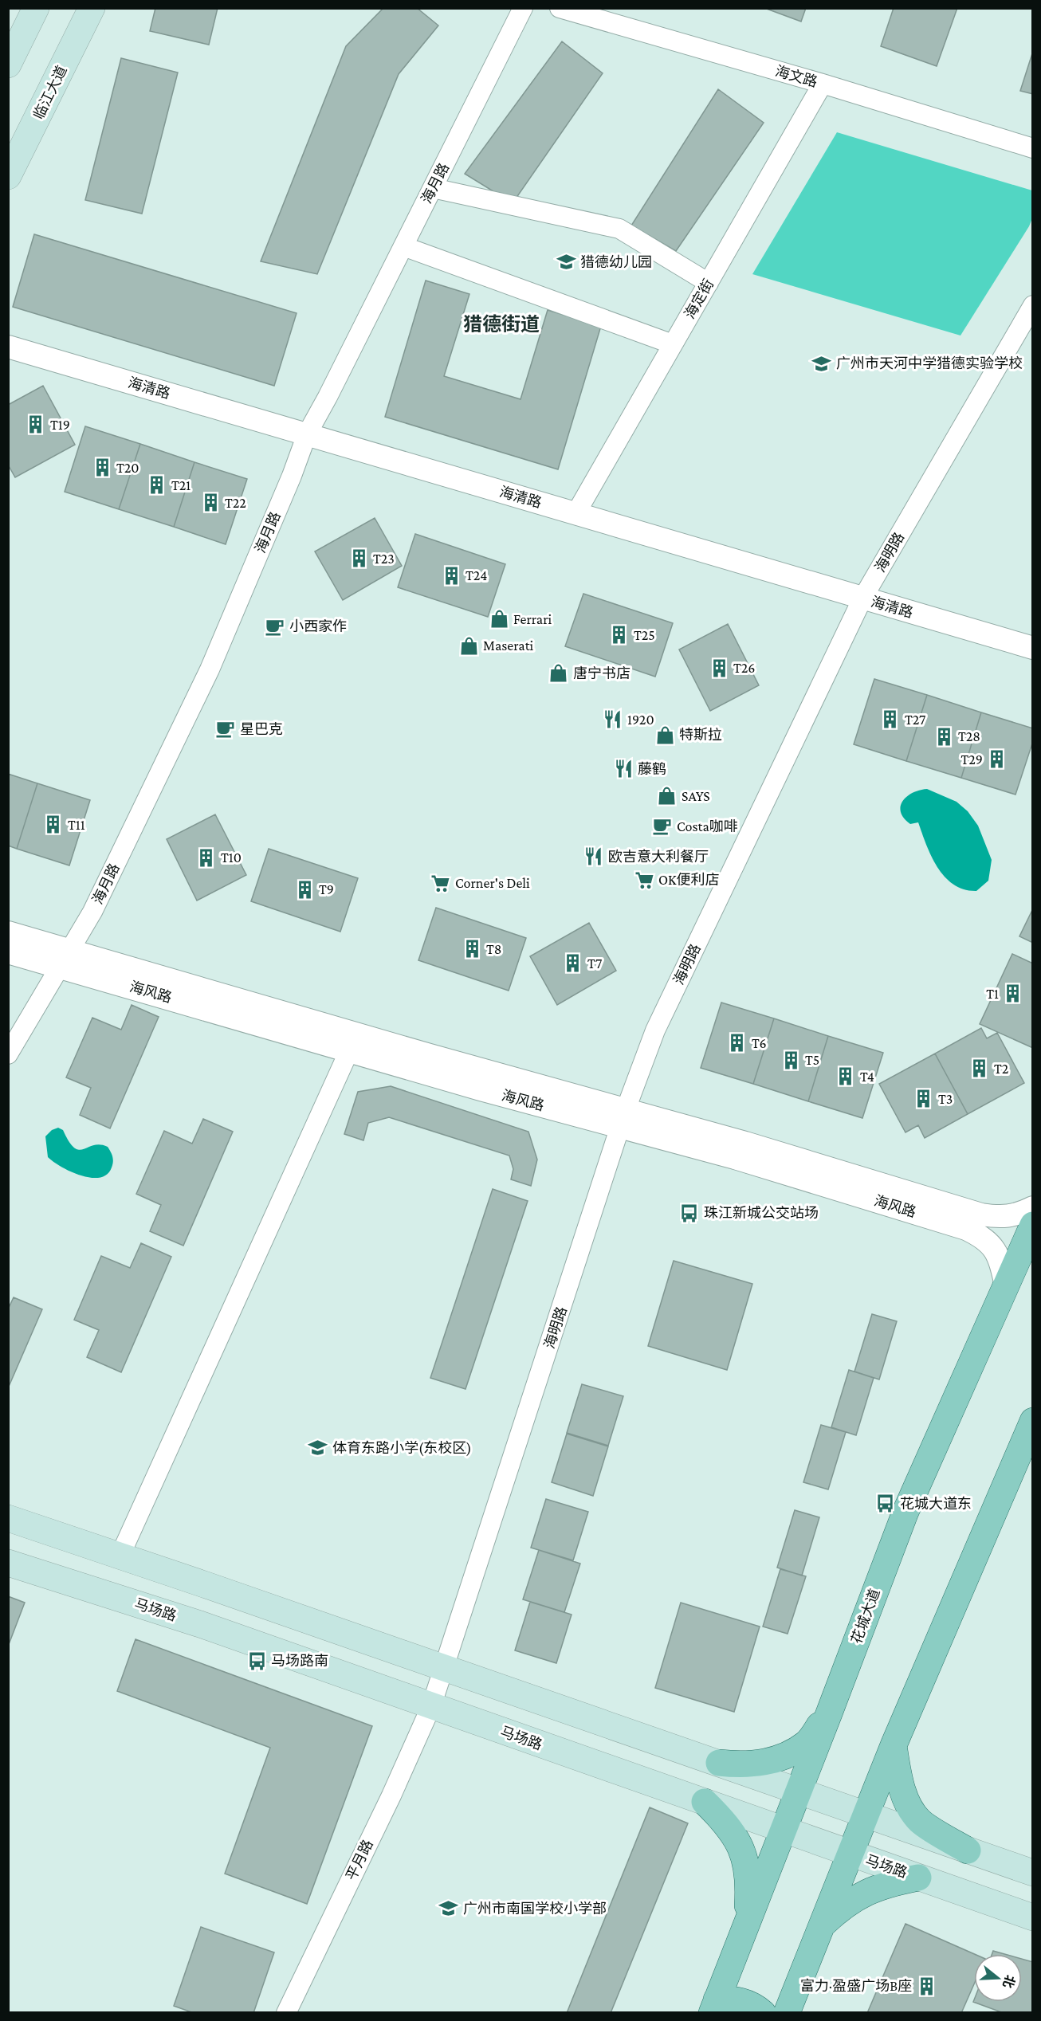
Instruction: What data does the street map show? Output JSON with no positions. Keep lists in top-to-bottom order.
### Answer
{
  "streets": {
    "main road": ["临江大道", "马场路", "花城大道"],
    "street": [
      "海文路",
      "海月路",
      "海定街",
      "海清路",
      "海明路",
      "海风路",
      "平月路"
    ]
  },
  "crossings": [
    ["海文路", "海定街"],
    ["海月路", "海清路"],
    ["海月路", "海风路"],
    ["海定街", "海清路"],
    ["海清路", "海明路"],
    ["海明路", "海风路"],
    ["海明路", "马场路"],
    ["海明路", "平月路"],
    ["海风路", "花城大道"],
    ["马场路", "花城大道"],
    ["马场路", "平月路"]
  ],
  "districts": ["猎德街道"],
  "places": {
    "school or university": [
      "猎德幼儿园",
      "广州市天河中学猎德实验学校",
      "体育东路小学(东校区)",
      "广州市南国学校小学部"
    ],
    "building": [
      "T19",
      "T20",
      "T21",
      "T22",
      "T23",
      "T24",
      "T25",
      "T26",
      "T27",
      "T28",
      "T29",
      "T11",
      "T10",
      "T9",
      "T8",
      "T7",
      "T1",
      "T6",
      "T5",
      "T2",
      "T4",
      "T3",
      "富力·盈盛广场B座"
    ],
    "shop": [
      "Ferrari",
      "Maserati",
      "唐宁书店",
      "特斯拉",
      "SAYS"
    ],
    "cafe": ["小西家作", "星巴克", "Costa咖啡"],
    "restaurant": ["1920", "藤鹤", "欧吉意大利餐厅"],
    "supermarket": ["OK便利店", "Corner's Deli"],
    "bus stop": ["珠江新城公交站场", "花城大道东", "马场路南"]
  },
  "north": "right"
}
